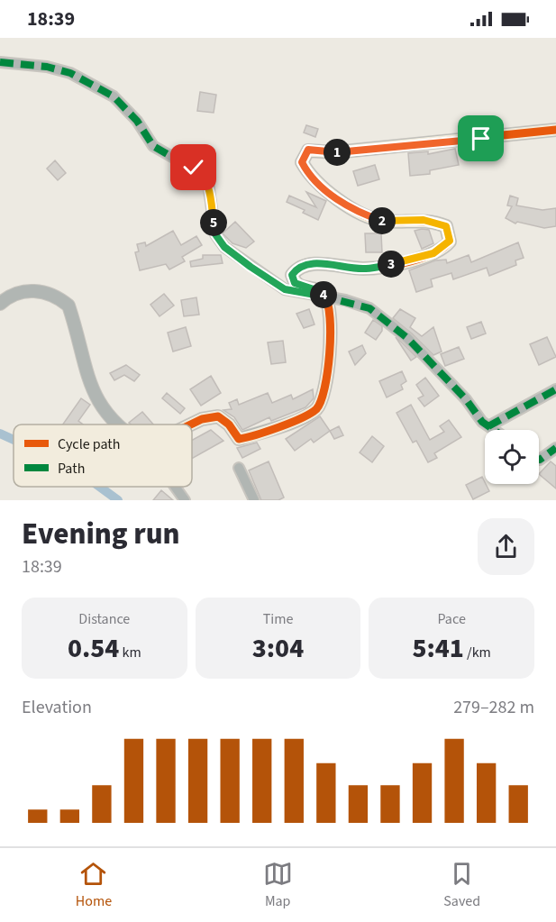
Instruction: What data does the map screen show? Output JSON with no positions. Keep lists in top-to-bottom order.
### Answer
{
  "legend": ["Cycle path", "Path"],
  "page": {
    "status": "18:39",
    "pins": [
      "1",
      "2",
      "5",
      "3",
      "4"
    ],
    "heading": ["Evening run", "18:39"],
    "stats": [
      ["Distance", "0.54 km"],
      ["Time", "3:04"],
      ["Pace", "5:41 /km"]
    ],
    "chart": ["Elevation", "279–282 m"],
    "tabs": ["Home", "Map", "Saved"]
  }
}
